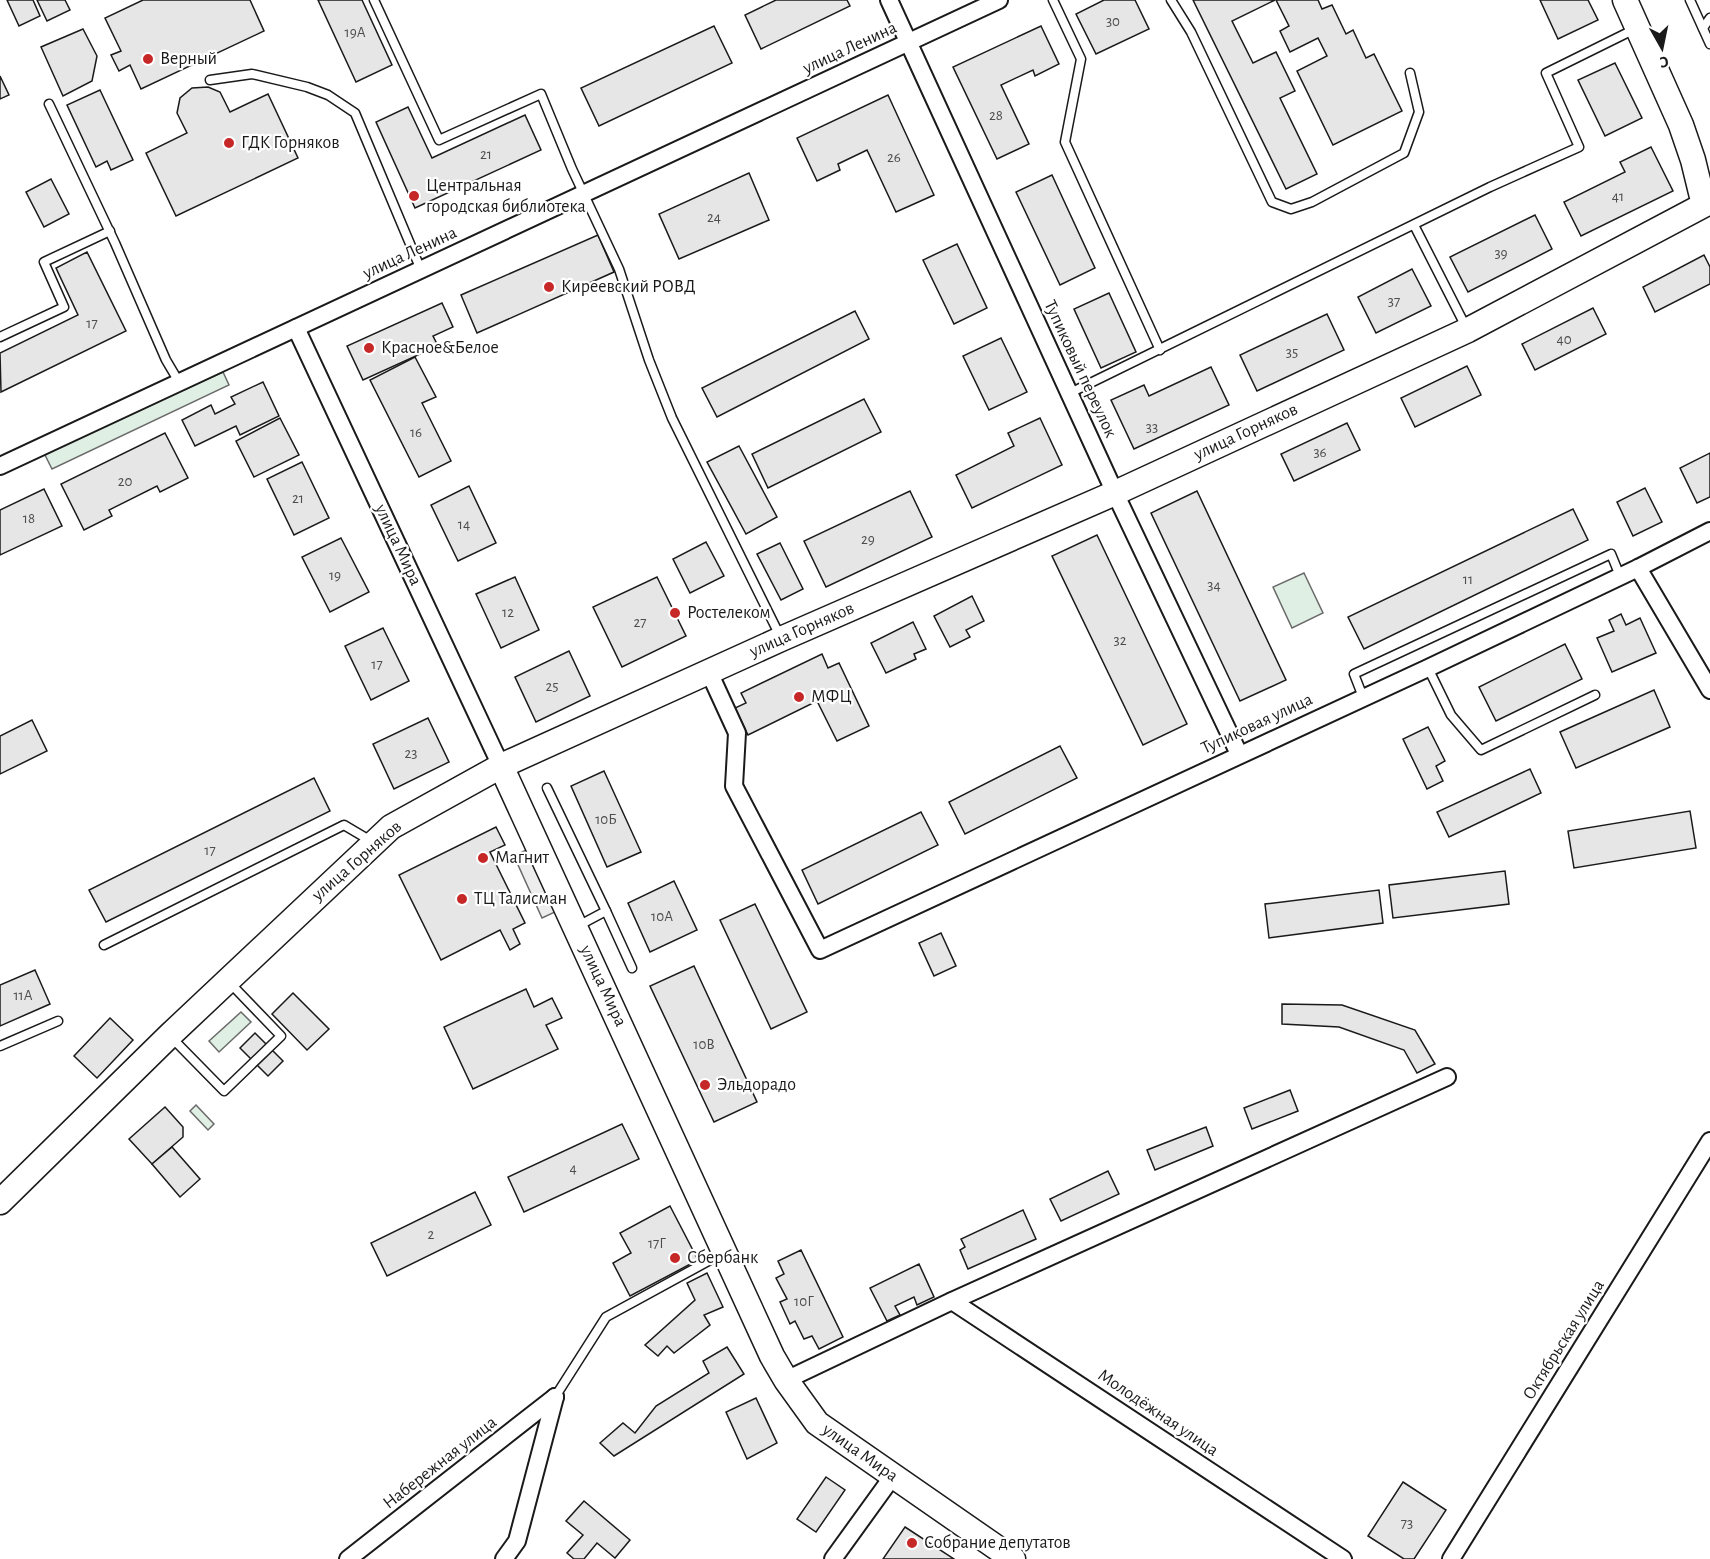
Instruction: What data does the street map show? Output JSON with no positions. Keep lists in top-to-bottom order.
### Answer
{
  "streets": {
    "main road": ["улица Горняков", "улица Мира"],
    "street": [
      "улица Ленина",
      "Тупиковый переулок",
      "Тупиковая улица",
      "Октябрьская улица",
      "Молодёжная улица",
      "Набережная улица"
    ]
  },
  "crossings": [
    ["улица Ленина", "Тупиковый переулок"],
    ["улица Ленина", "улица Мира"],
    ["Тупиковый переулок", "улица Горняков"],
    ["Тупиковый переулок", "Тупиковая улица"],
    ["улица Горняков", "улица Мира"],
    ["улица Горняков", "Тупиковая улица"]
  ],
  "places": [
    "Верный",
    "ГДК Горняков",
    "Центральная городская библиотека",
    "Киреевский РОВД",
    "Красное&Белое",
    "Ростелеком",
    "МФЦ",
    "Магнит",
    "ТЦ Талисман",
    "Эльдорадо",
    "Сбербанк",
    "Собрание депутатов"
  ],
  "house_numbers": [
    "30",
    "19А",
    "28",
    "21",
    "26",
    "41",
    "24",
    "39",
    "37",
    "17",
    "40",
    "35",
    "33",
    "16",
    "36",
    "20",
    "21",
    "18",
    "14",
    "29",
    "19",
    "11",
    "34",
    "12",
    "27",
    "32",
    "17",
    "25",
    "23",
    "10Б",
    "17",
    "10А",
    "11А",
    "10В",
    "4",
    "2",
    "17Г",
    "10Г",
    "73"
  ],
  "north": "bottom"
}
